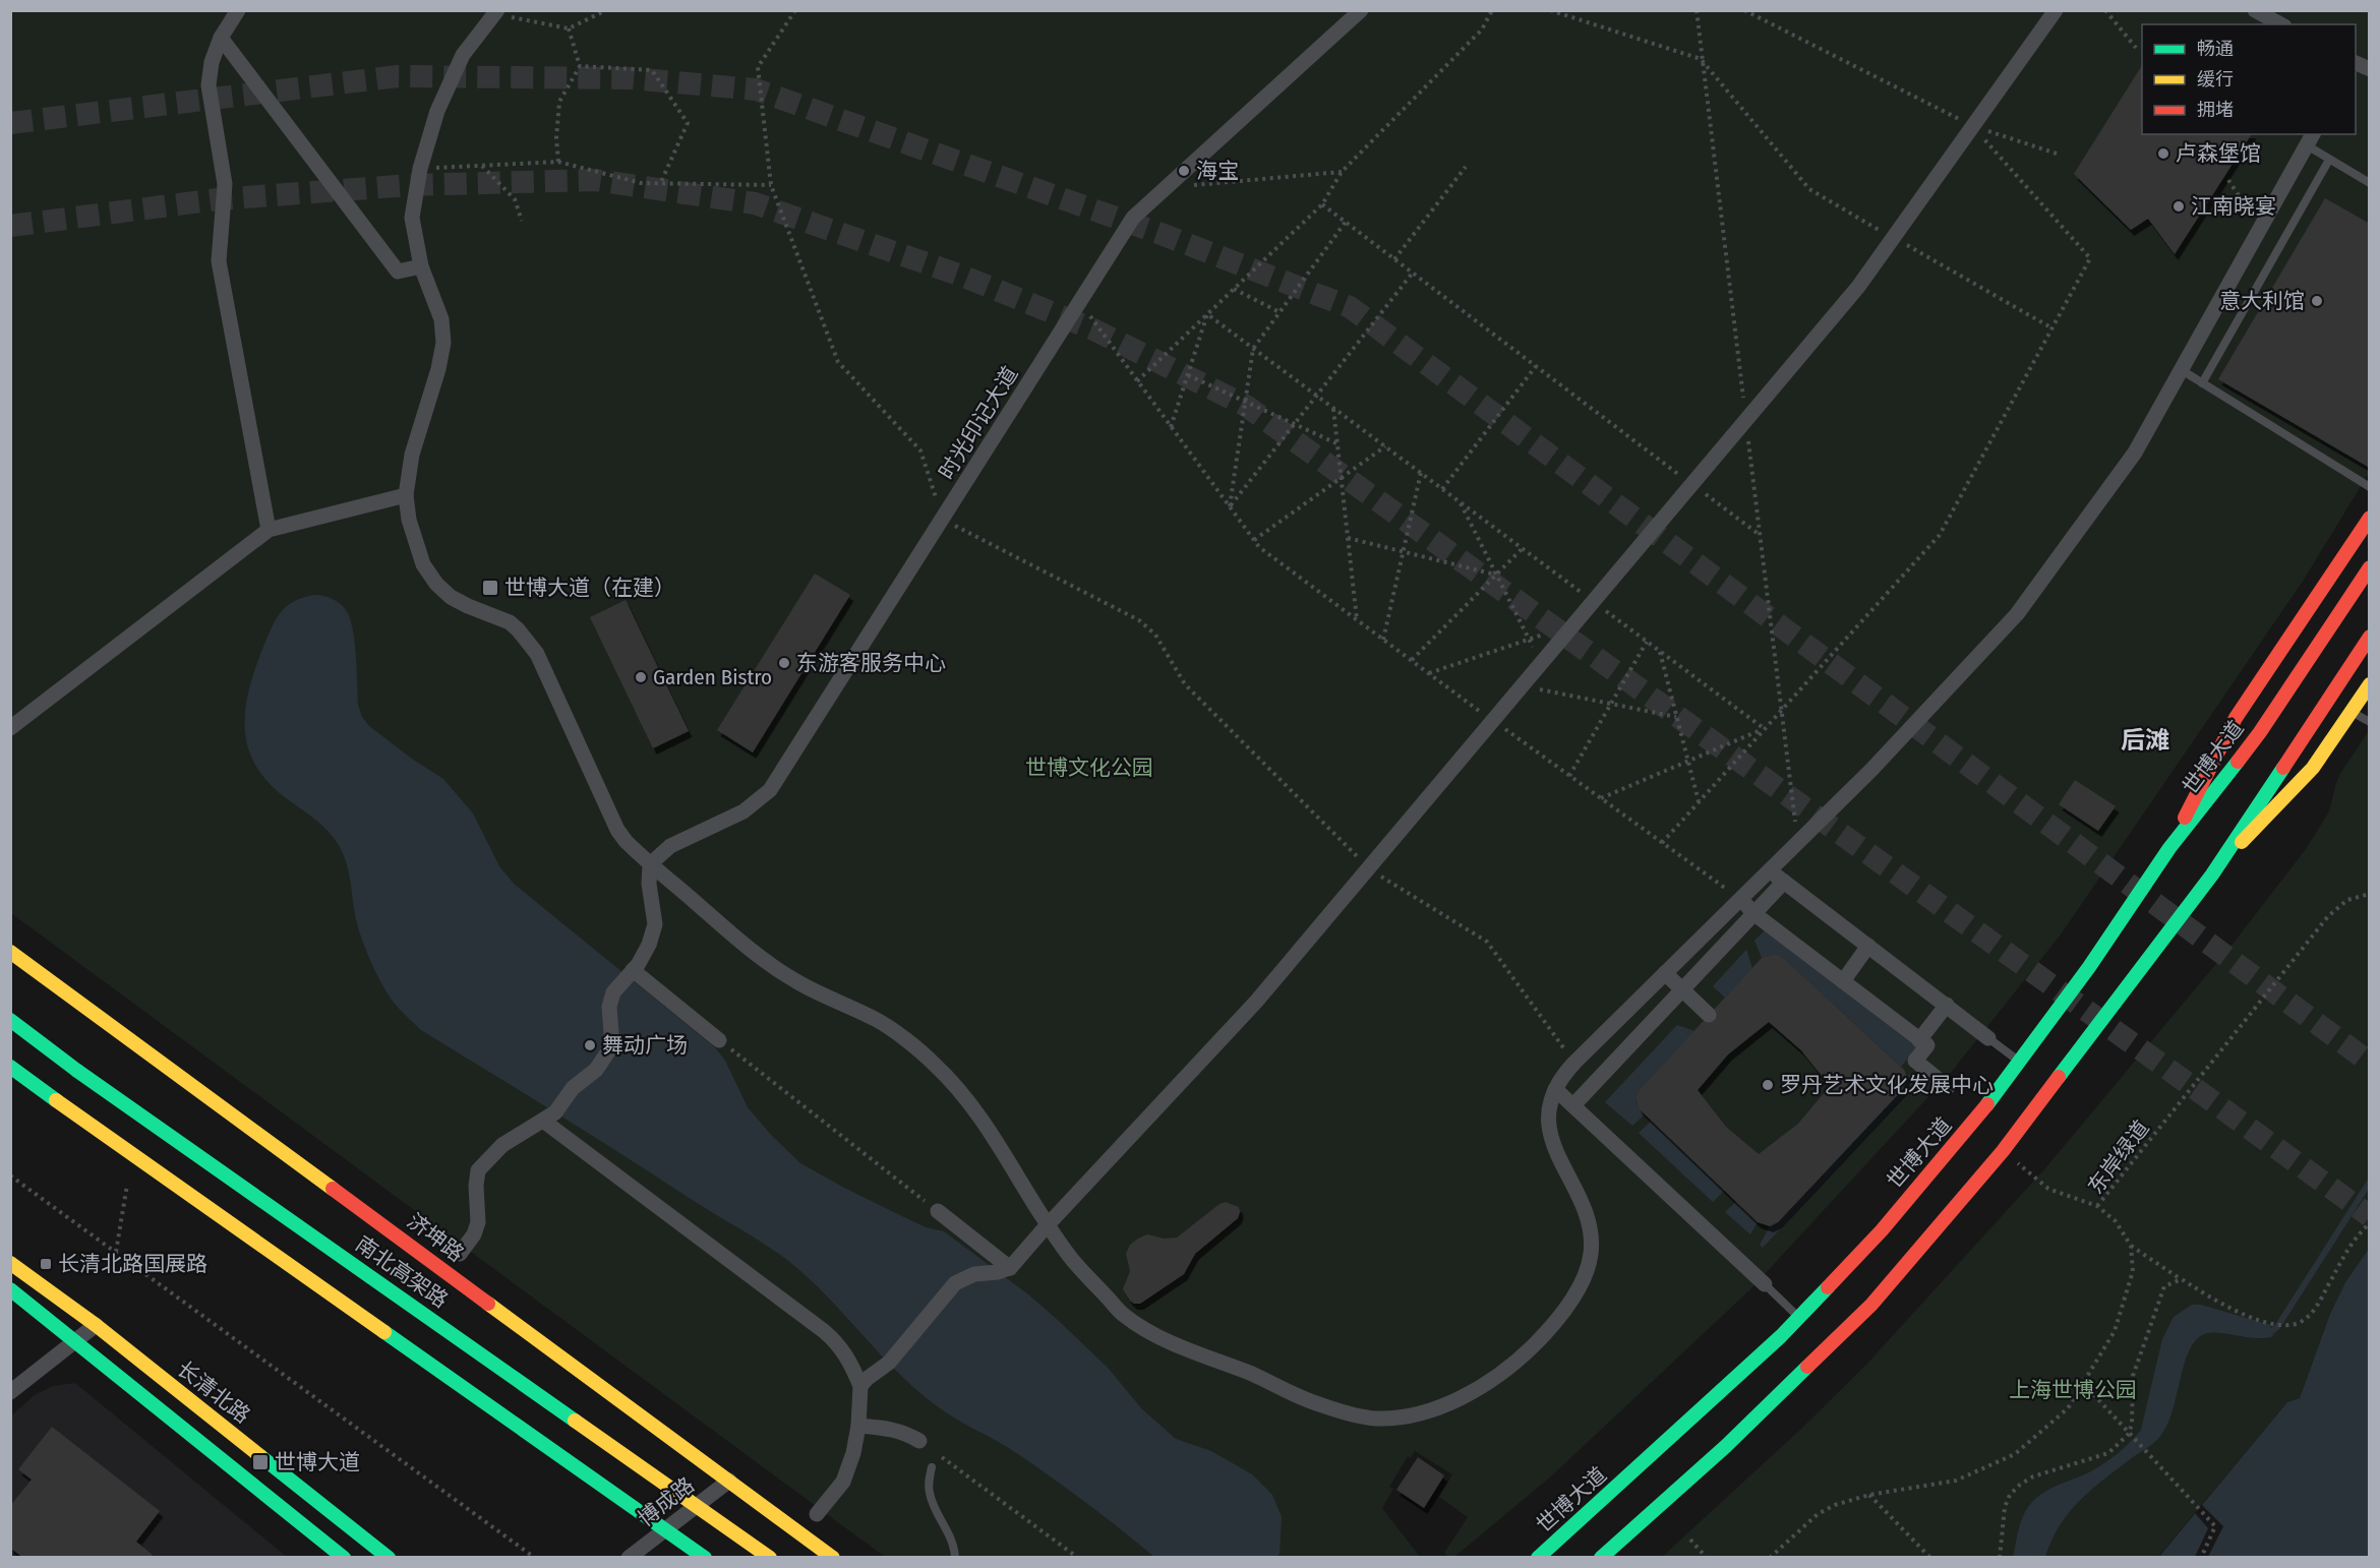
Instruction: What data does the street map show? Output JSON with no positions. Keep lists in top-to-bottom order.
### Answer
{
  "streets": {
    "main road": [
      "世博大道",
      "济坤路",
      "南北高架路",
      "长清北路"
    ],
    "street": ["时光印记大道", "博成路"],
    "path": ["东岸绿道"]
  },
  "crossings": [
    ["济坤路", "博成路"]
  ],
  "districts": ["后滩"],
  "parks": ["世博文化公园", "上海世博公园"],
  "places": {
    "other": [
      "卢森堡馆",
      "海宝",
      "江南晓宴",
      "意大利馆",
      "东游客服务中心",
      "Garden Bistro",
      "舞动广场",
      "罗丹艺术文化发展中心"
    ],
    "transit": ["世博大道（在建）", "长清北路国展路", "世博大道"]
  },
  "legend": ["畅通", "缓行", "拥堵"]
}
